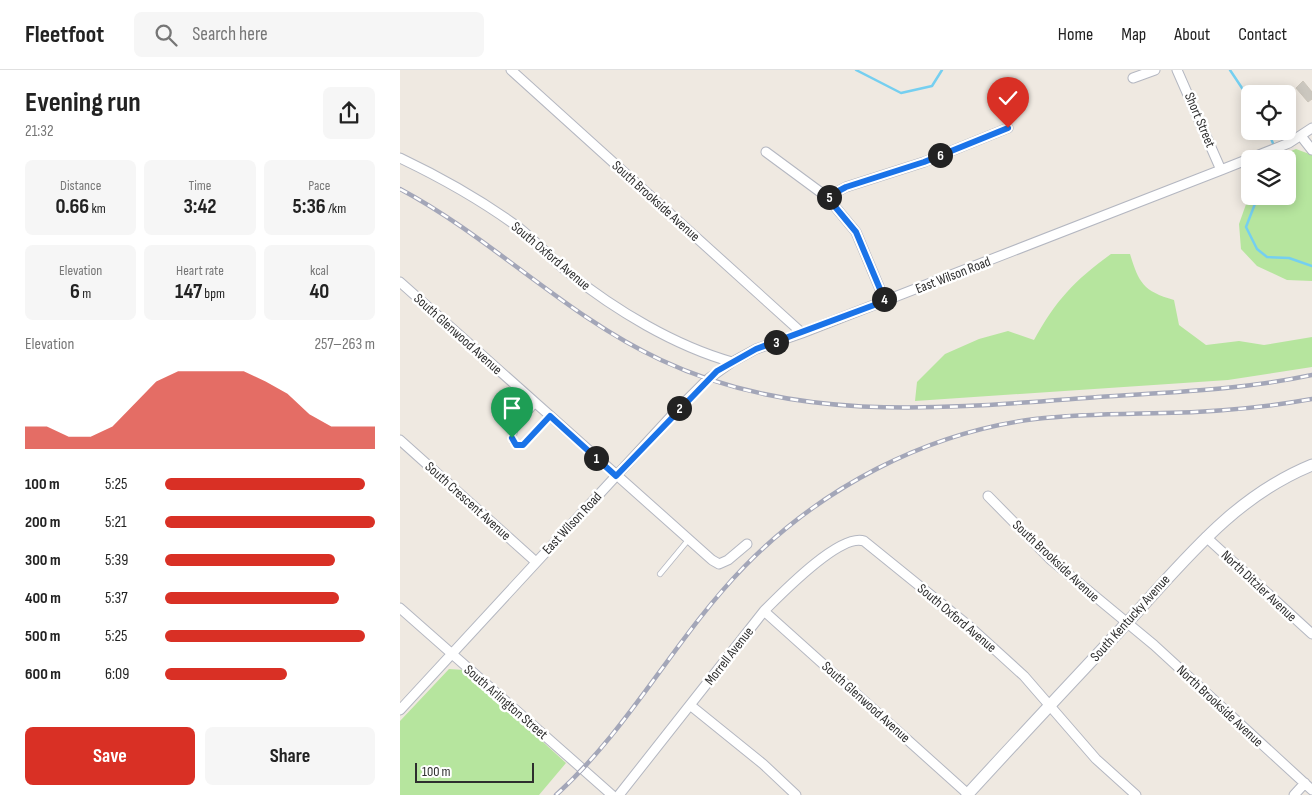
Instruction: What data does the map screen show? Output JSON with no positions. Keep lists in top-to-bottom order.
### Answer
{
  "streets": {
    "street": [
      "Short Street",
      "South Brookside Avenue",
      "South Oxford Avenue",
      "East Wilson Road",
      "South Glenwood Avenue",
      "South Crescent Avenue",
      "North Ditzler Avenue",
      "South Kentucky Avenue",
      "Morrell Avenue",
      "South Arlington Street",
      "North Brookside Avenue"
    ]
  },
  "crossings": [
    ["Short Street", "East Wilson Road"],
    ["South Brookside Avenue", "East Wilson Road"],
    ["South Brookside Avenue", "South Kentucky Avenue"],
    ["South Brookside Avenue", "North Brookside Avenue"],
    ["South Oxford Avenue", "East Wilson Road"],
    ["South Oxford Avenue", "South Kentucky Avenue"],
    ["South Oxford Avenue", "Morrell Avenue"],
    ["East Wilson Road", "South Glenwood Avenue"],
    ["East Wilson Road", "South Crescent Avenue"],
    ["East Wilson Road", "South Arlington Street"],
    ["South Glenwood Avenue", "South Kentucky Avenue"],
    ["South Glenwood Avenue", "Morrell Avenue"],
    ["North Ditzler Avenue", "South Kentucky Avenue"],
    ["South Kentucky Avenue", "North Brookside Avenue"]
  ],
  "scale_bar": "100 m",
  "page": {
    "header": "Fleetfoot",
    "search": "Search here",
    "nav": [
      "Home",
      "Map",
      "About",
      "Contact"
    ],
    "heading": ["Evening run", "21:32"],
    "pins": [
      "6",
      "5",
      "4",
      "3",
      "2",
      "1"
    ],
    "stats": [
      ["Distance", "0.66 km"],
      ["Time", "3:42"],
      ["Pace", "5:36 /km"],
      ["Elevation", "6 m"],
      ["Heart rate", "147 bpm"],
      ["kcal", "40"]
    ],
    "chart": ["Elevation", "257–263 m"],
    "list": [
      {
        "name": "100 m",
        "note": "5:25"
      },
      {
        "name": "200 m",
        "note": "5:21"
      },
      {
        "name": "300 m",
        "note": "5:39"
      },
      {
        "name": "400 m",
        "note": "5:37"
      },
      {
        "name": "500 m",
        "note": "5:25"
      },
      {
        "name": "600 m",
        "note": "6:09"
      }
    ],
    "buttons": ["Save", "Share"],
    "scale": "100 m"
  }
}
